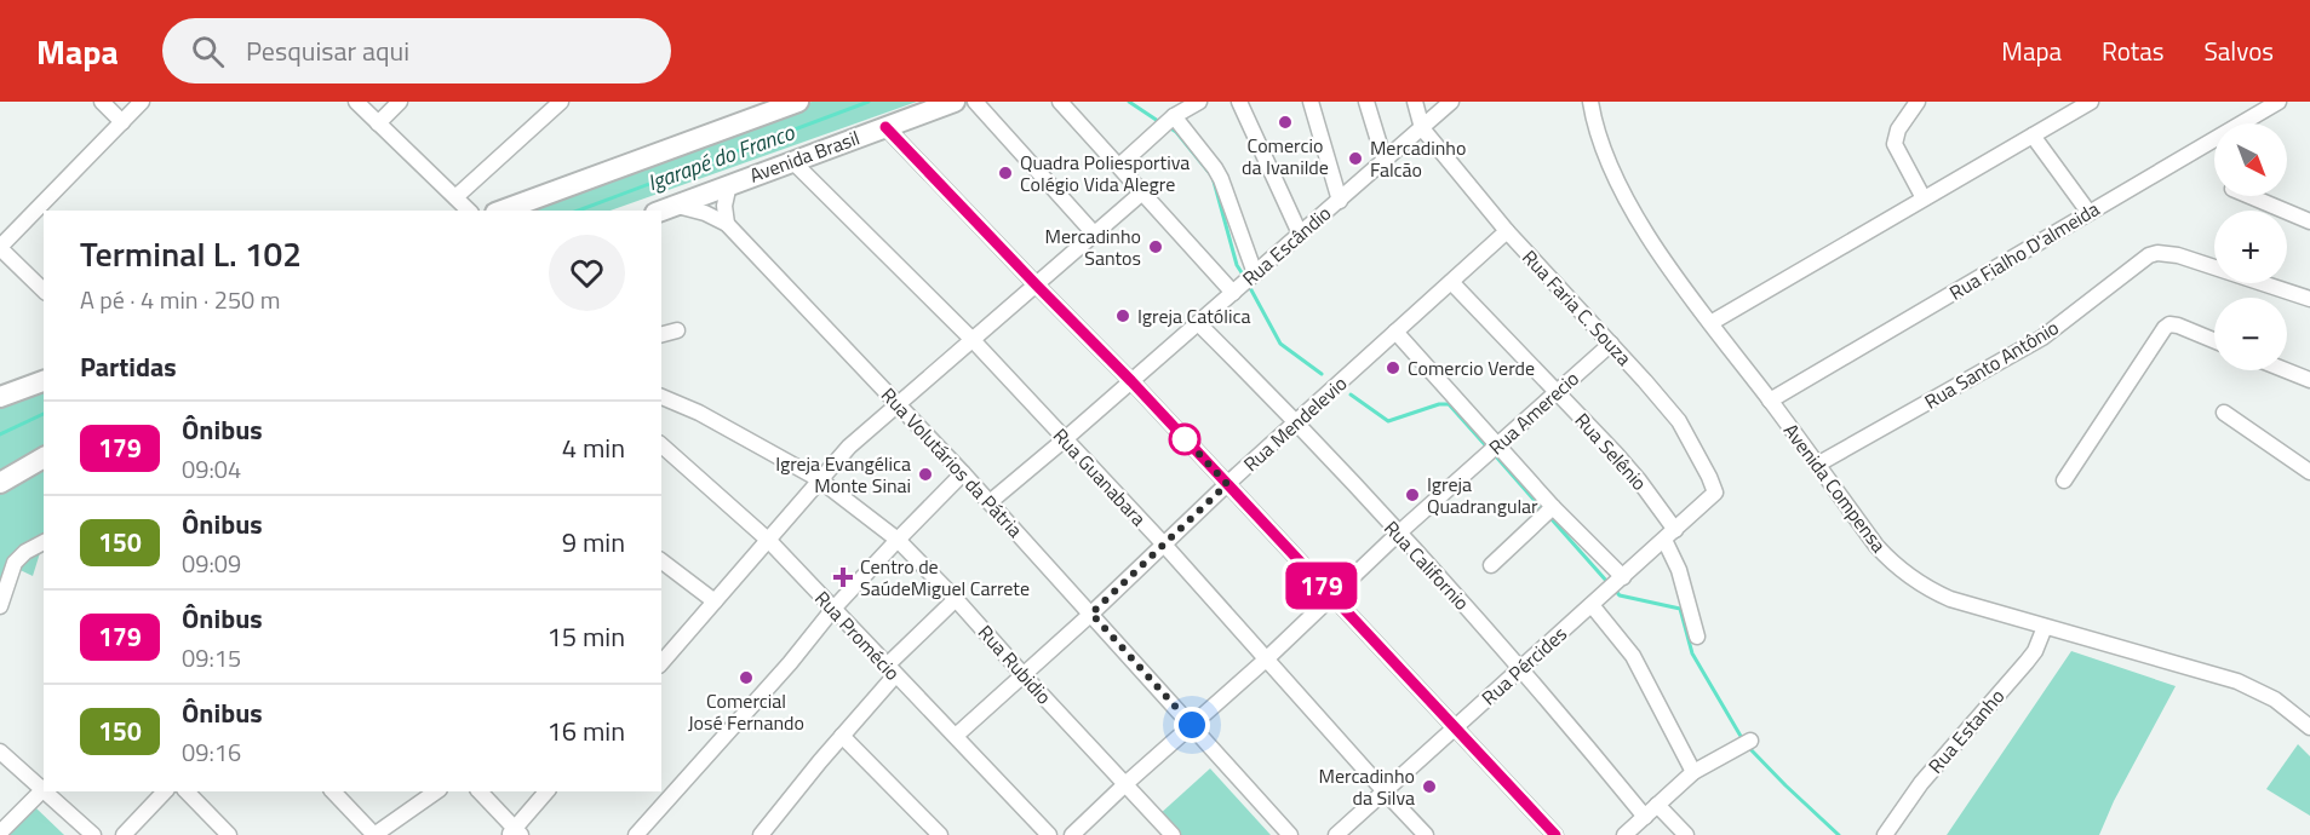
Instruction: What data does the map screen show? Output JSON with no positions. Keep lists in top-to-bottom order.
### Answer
{
  "streets": {
    "highway": ["Avenida Brasil"],
    "street": [
      "Rua Escândio",
      "Rua Fialho D'almeida",
      "Rua Faria C. Souza",
      "Rua Santo Antônio",
      "Rua Amerecio",
      "Rua Mendelevio",
      "Rua Selênio",
      "Rua Volutários da Pátria",
      "Rua Guanabara",
      "Avenida Compensa",
      "Rua Californio",
      "Rua Promécio",
      "Rua Rubidio",
      "Rua Pércides",
      "Rua Estanho"
    ]
  },
  "crossings": [
    ["Avenida Brasil", "Rua Volutários da Pátria"],
    ["Avenida Brasil", "Rua Guanabara"],
    ["Rua Escândio", "Rua Faria C. Souza"],
    ["Rua Escândio", "Rua Volutários da Pátria"],
    ["Rua Escândio", "Rua Guanabara"],
    ["Rua Escândio", "Rua Californio"],
    ["Rua Fialho D'almeida", "Avenida Compensa"],
    ["Rua Faria C. Souza", "Rua Amerecio"],
    ["Rua Faria C. Souza", "Rua Mendelevio"],
    ["Rua Faria C. Souza", "Rua Pércides"],
    ["Rua Santo Antônio", "Avenida Compensa"],
    ["Rua Amerecio", "Rua Selênio"],
    ["Rua Amerecio", "Rua Volutários da Pátria"],
    ["Rua Amerecio", "Rua Guanabara"],
    ["Rua Amerecio", "Rua Californio"],
    ["Rua Amerecio", "Rua Rubidio"],
    ["Rua Mendelevio", "Rua Selênio"],
    ["Rua Mendelevio", "Rua Volutários da Pátria"],
    ["Rua Mendelevio", "Rua Guanabara"],
    ["Rua Mendelevio", "Rua Californio"],
    ["Rua Mendelevio", "Rua Promécio"],
    ["Rua Mendelevio", "Rua Rubidio"],
    ["Rua Selênio", "Rua Pércides"],
    ["Rua Guanabara", "Rua Pércides"],
    ["Avenida Compensa", "Rua Estanho"],
    ["Rua Californio", "Rua Pércides"]
  ],
  "water": ["Igarapé do Franco"],
  "places": {
    "other": [
      "Comercio da Ivanilde",
      "Mercadinho Falcão",
      "Quadra Poliesportiva Colégio Vida Alegre",
      "Mercadinho Santos",
      "Igreja Católica",
      "Comercio Verde",
      "Igreja Evangélica Monte Sinai",
      "Igreja Quadrangular",
      "Comercial José Fernando",
      "Mercadinho da Silva"
    ],
    "health": ["Centro de SaúdeMiguel Carrete"]
  },
  "lines": ["bus line 179"],
  "north": "bottom right",
  "page": {
    "header": "Mapa",
    "search": "Pesquisar aqui",
    "nav": ["Mapa", "Rotas", "Salvos"],
    "on_map": "179",
    "map_buttons": ["+", "−"],
    "heading": [
      ["Terminal L. 102", "A pé · 4 min · 250 m"],
      "Partidas"
    ],
    "list": [
      {
        "mark": "179",
        "name": "Ônibus",
        "note": "09:04",
        "value": "4 min"
      },
      {
        "mark": "150",
        "name": "Ônibus",
        "note": "09:09",
        "value": "9 min"
      },
      {
        "mark": "179",
        "name": "Ônibus",
        "note": "09:15",
        "value": "15 min"
      },
      {
        "mark": "150",
        "name": "Ônibus",
        "note": "09:16",
        "value": "16 min"
      }
    ]
  }
}
